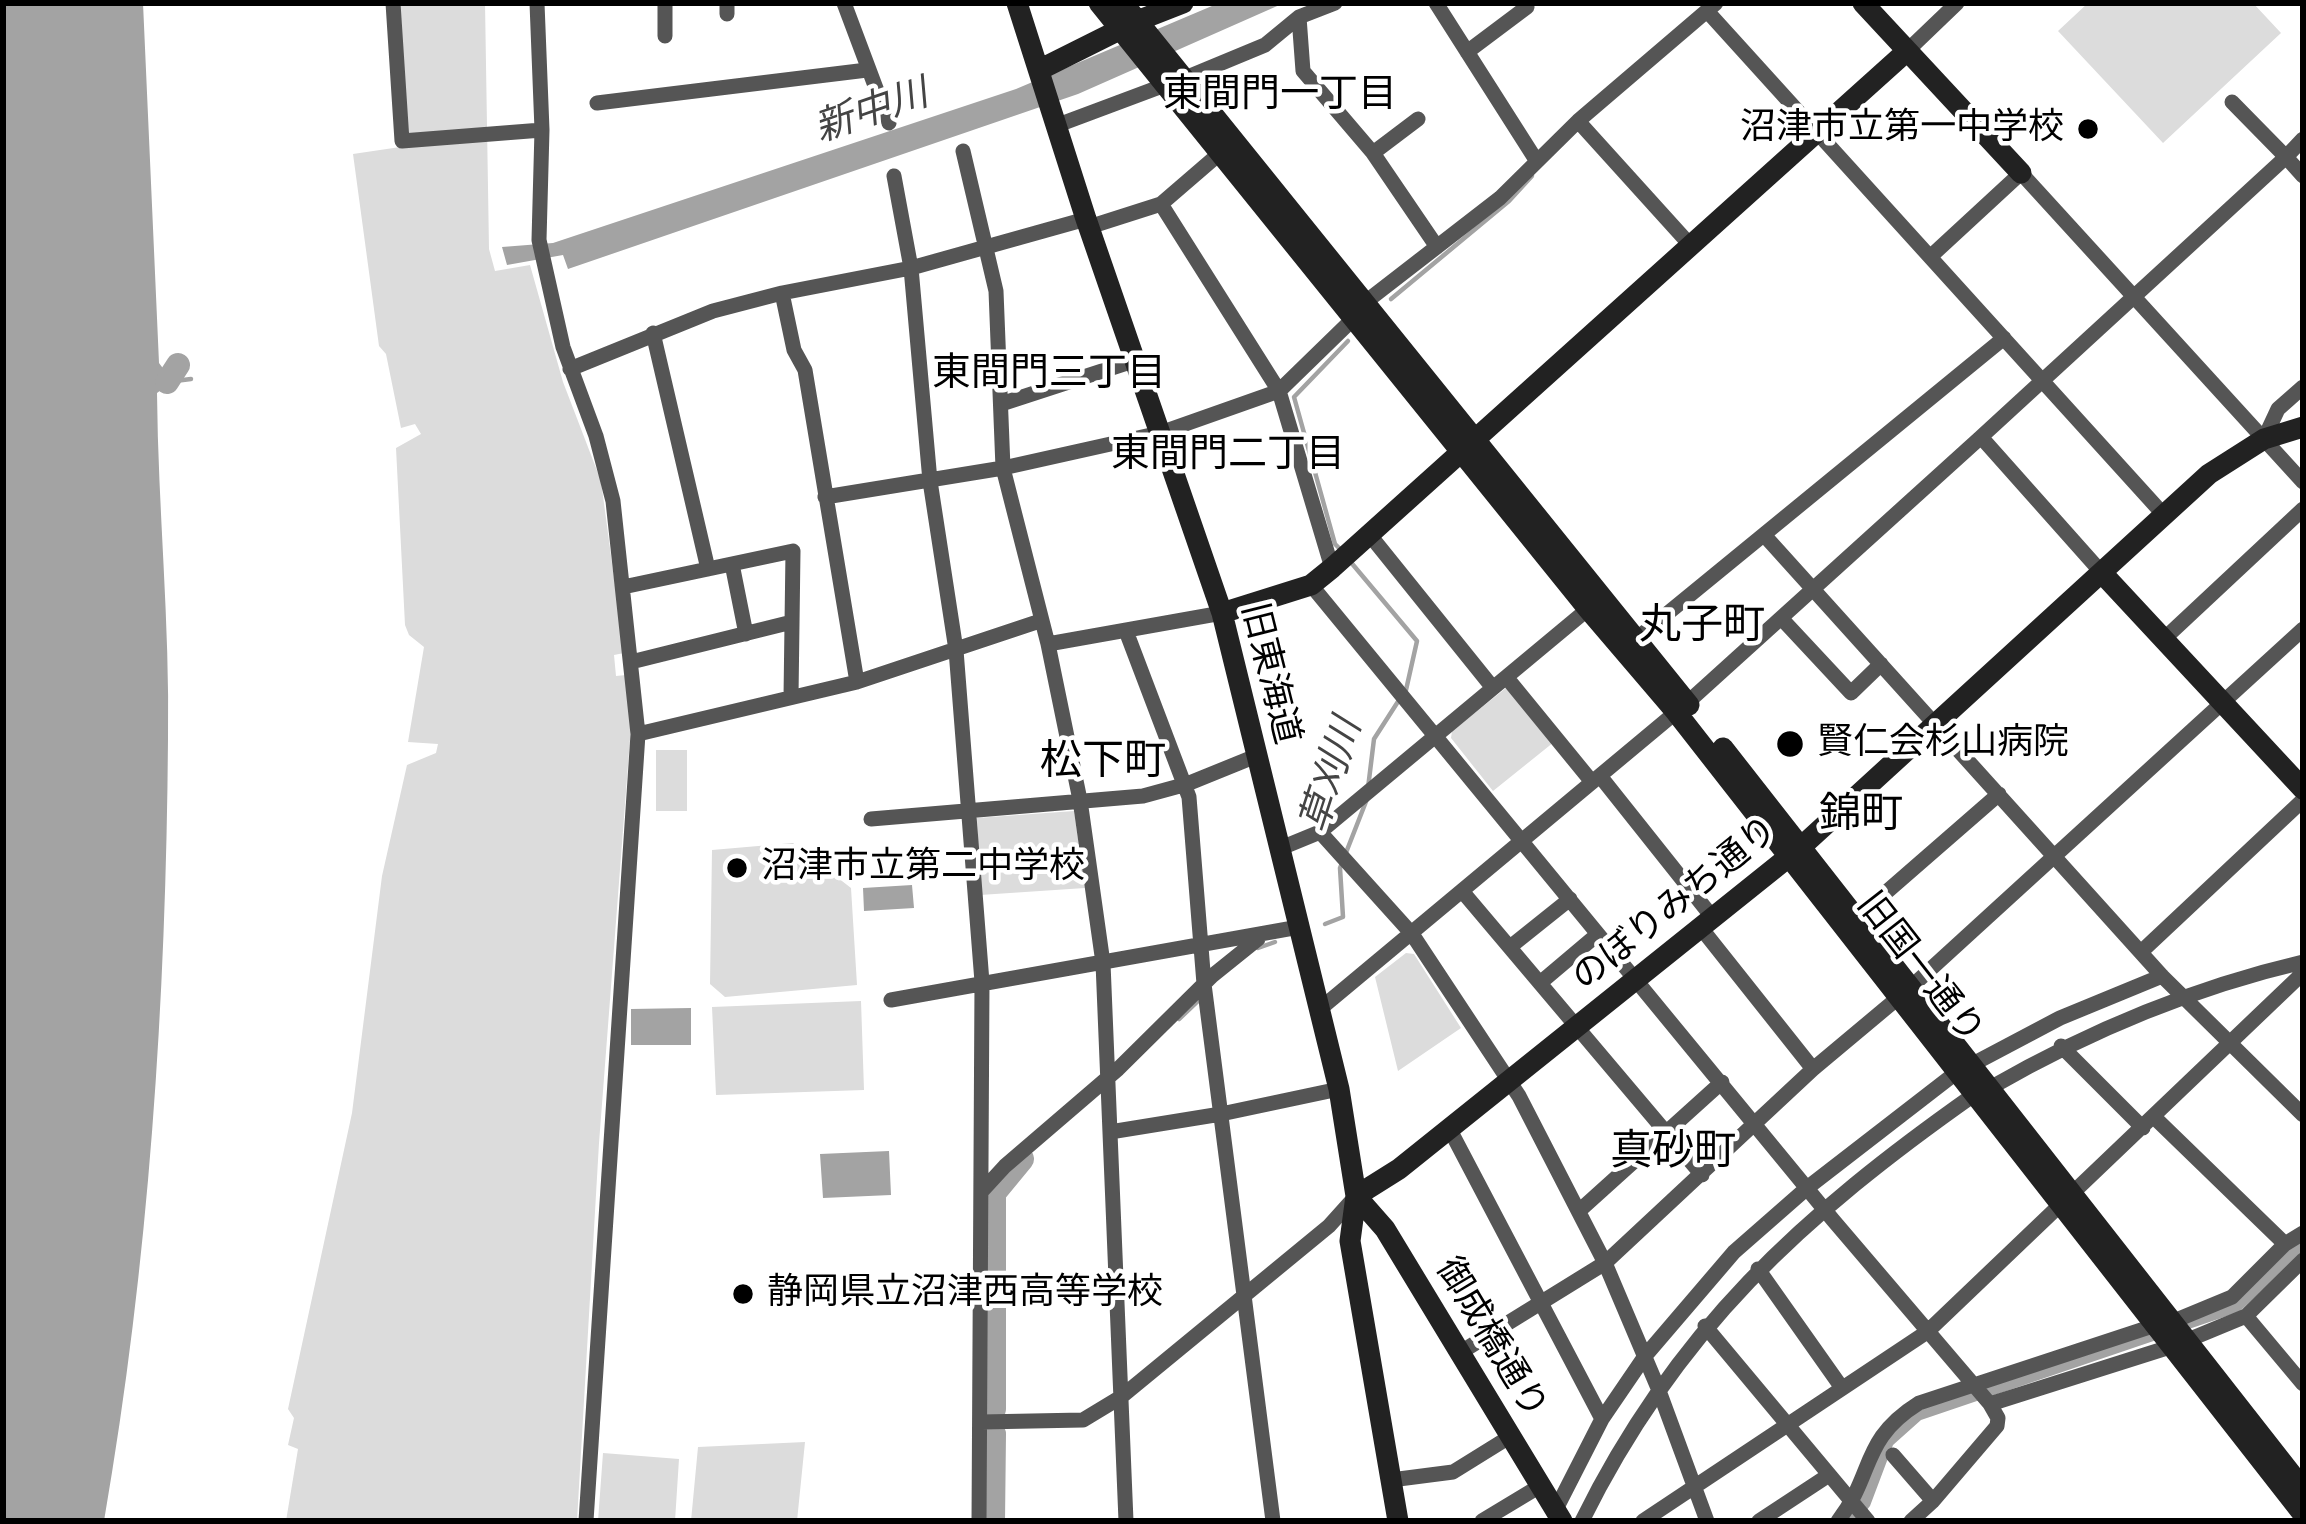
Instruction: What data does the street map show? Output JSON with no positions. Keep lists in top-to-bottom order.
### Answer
{
  "streets": {
    "street": [
      "旧東海道",
      "のぼりみち通り",
      "旧国一通り",
      "御成橋通り"
    ]
  },
  "crossings": [
    ["旧東海道", "のぼりみち通り"],
    ["旧東海道", "御成橋通り"],
    ["のぼりみち通り", "旧国一通り"],
    ["のぼりみち通り", "御成橋通り"]
  ],
  "districts": [
    "東間門一丁目",
    "東間門三丁目",
    "東間門二丁目",
    "丸子町",
    "松下町",
    "錦町",
    "真砂町"
  ],
  "water": ["新中川", "草刈川"],
  "places": [
    "沼津市立第一中学校",
    "賢仁会杉山病院",
    "沼津市立第二中学校",
    "静岡県立沼津西高等学校"
  ]
}
